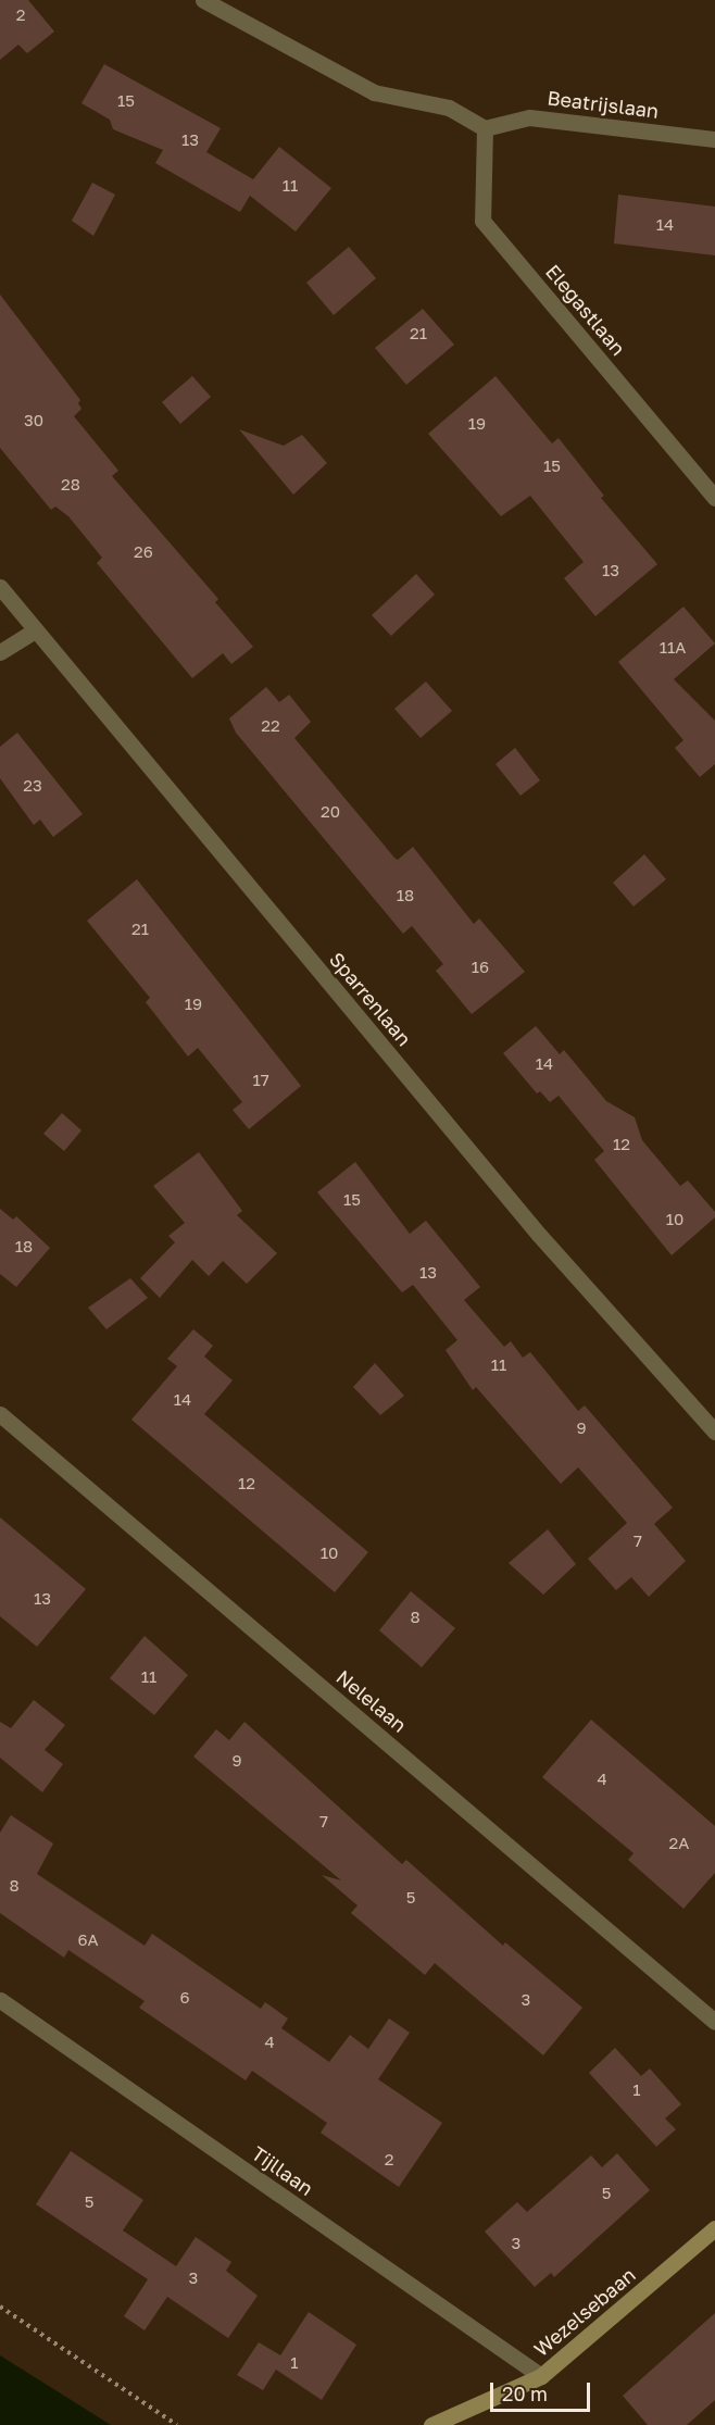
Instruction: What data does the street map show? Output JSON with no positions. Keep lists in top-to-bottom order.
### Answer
{
  "streets": {
    "street": [
      "Beatrijslaan",
      "Elegastlaan",
      "Sparrenlaan",
      "Nelelaan",
      "Tijllaan",
      "Wezelsebaan"
    ]
  },
  "crossings": [
    ["Beatrijslaan", "Elegastlaan"],
    ["Tijllaan", "Wezelsebaan"]
  ],
  "house_numbers": [
    "2",
    "15",
    "13",
    "11",
    "14",
    "21",
    "30",
    "19",
    "15",
    "28",
    "26",
    "13",
    "11A",
    "22",
    "23",
    "20",
    "18",
    "21",
    "16",
    "19",
    "14",
    "17",
    "12",
    "15",
    "10",
    "18",
    "13",
    "11",
    "14",
    "9",
    "12",
    "7",
    "10",
    "13",
    "8",
    "11",
    "9",
    "4",
    "7",
    "2A",
    "8",
    "5",
    "6A",
    "6",
    "3",
    "4",
    "1",
    "2",
    "5",
    "5",
    "3",
    "3",
    "1"
  ],
  "scale_bar": "20 m"
}
